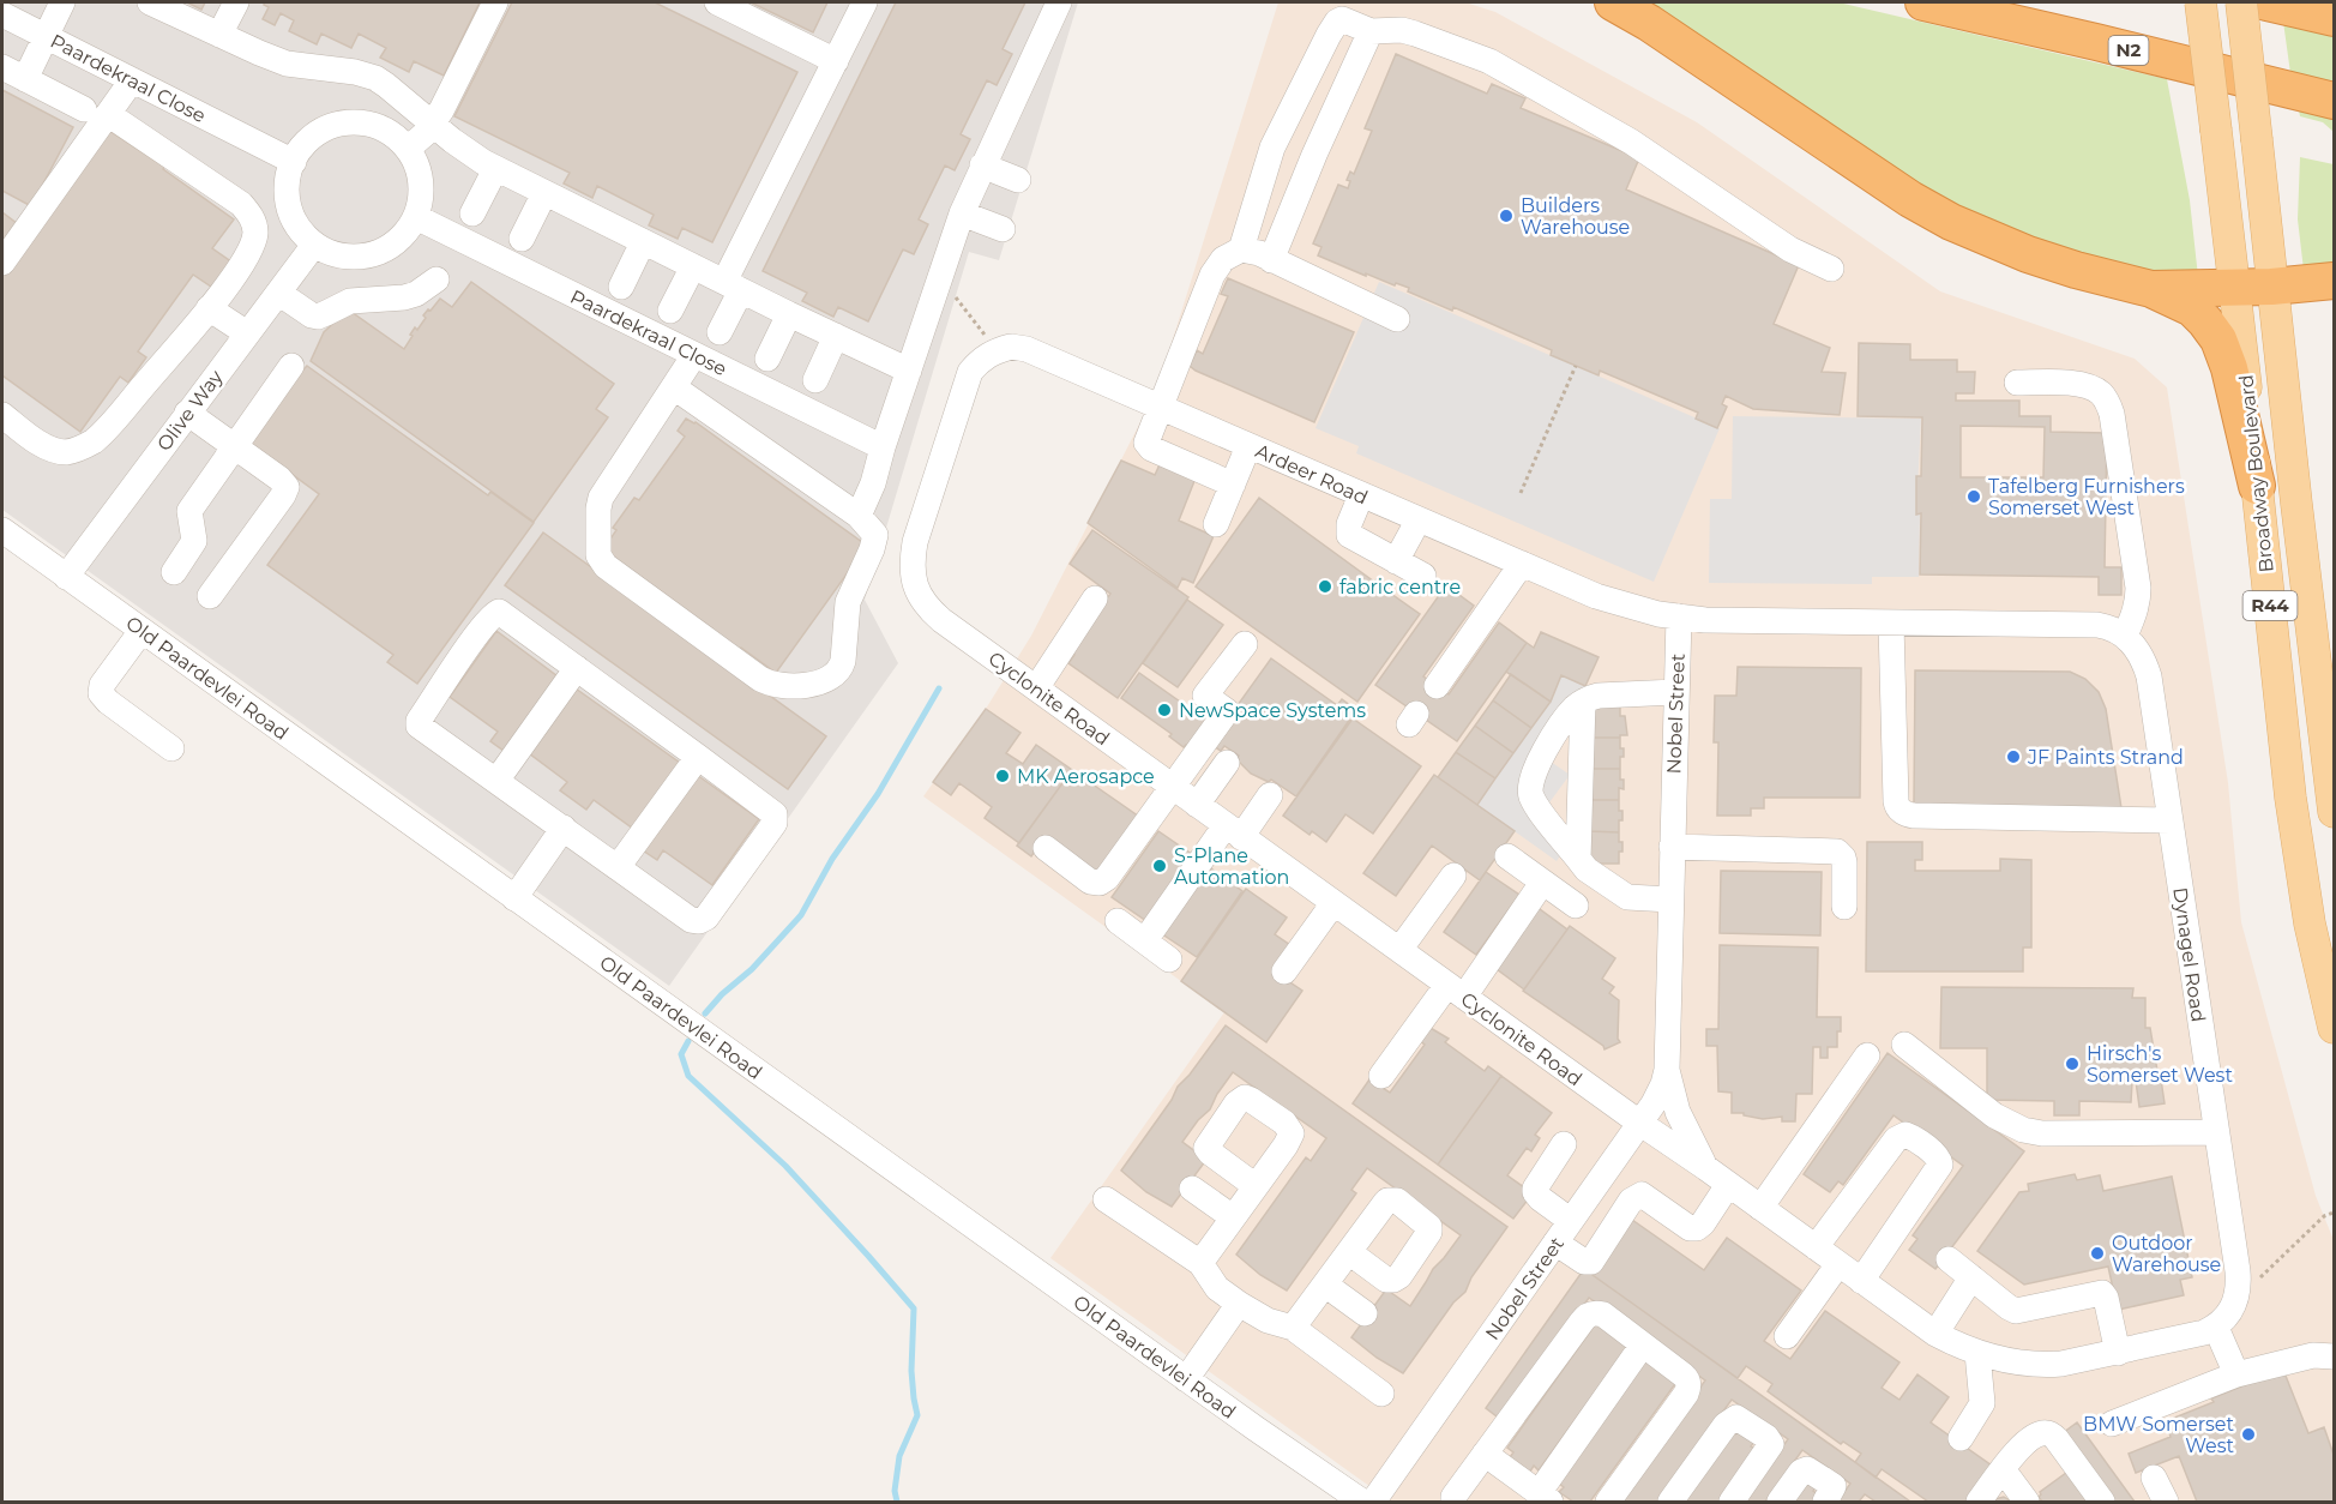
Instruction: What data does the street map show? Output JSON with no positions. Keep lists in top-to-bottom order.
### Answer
{
  "streets": {
    "highway": ["N2"],
    "main road": ["Broadway Boulevard", "R44"],
    "street": [
      "Paardekraal Close",
      "Olive Way",
      "Ardeer Road",
      "Old Paardevlei Road",
      "Cyclonite Road",
      "Nobel Street",
      "Dynagel Road"
    ]
  },
  "crossings": [
    ["Paardekraal Close", "Olive Way"],
    ["Olive Way", "Old Paardevlei Road"],
    ["Ardeer Road", "Cyclonite Road"],
    ["Ardeer Road", "Nobel Street"],
    ["Cyclonite Road", "Nobel Street"]
  ],
  "places": [
    "Builders Warehouse",
    "Tafelberg Furnishers Somerset West",
    "fabric centre",
    "NewSpace Systems",
    "JF Paints Strand",
    "MK Aerosapce",
    "S-Plane Automation",
    "Hirsch's Somerset West",
    "Outdoor Warehouse",
    "BMW Somerset West"
  ]
}
